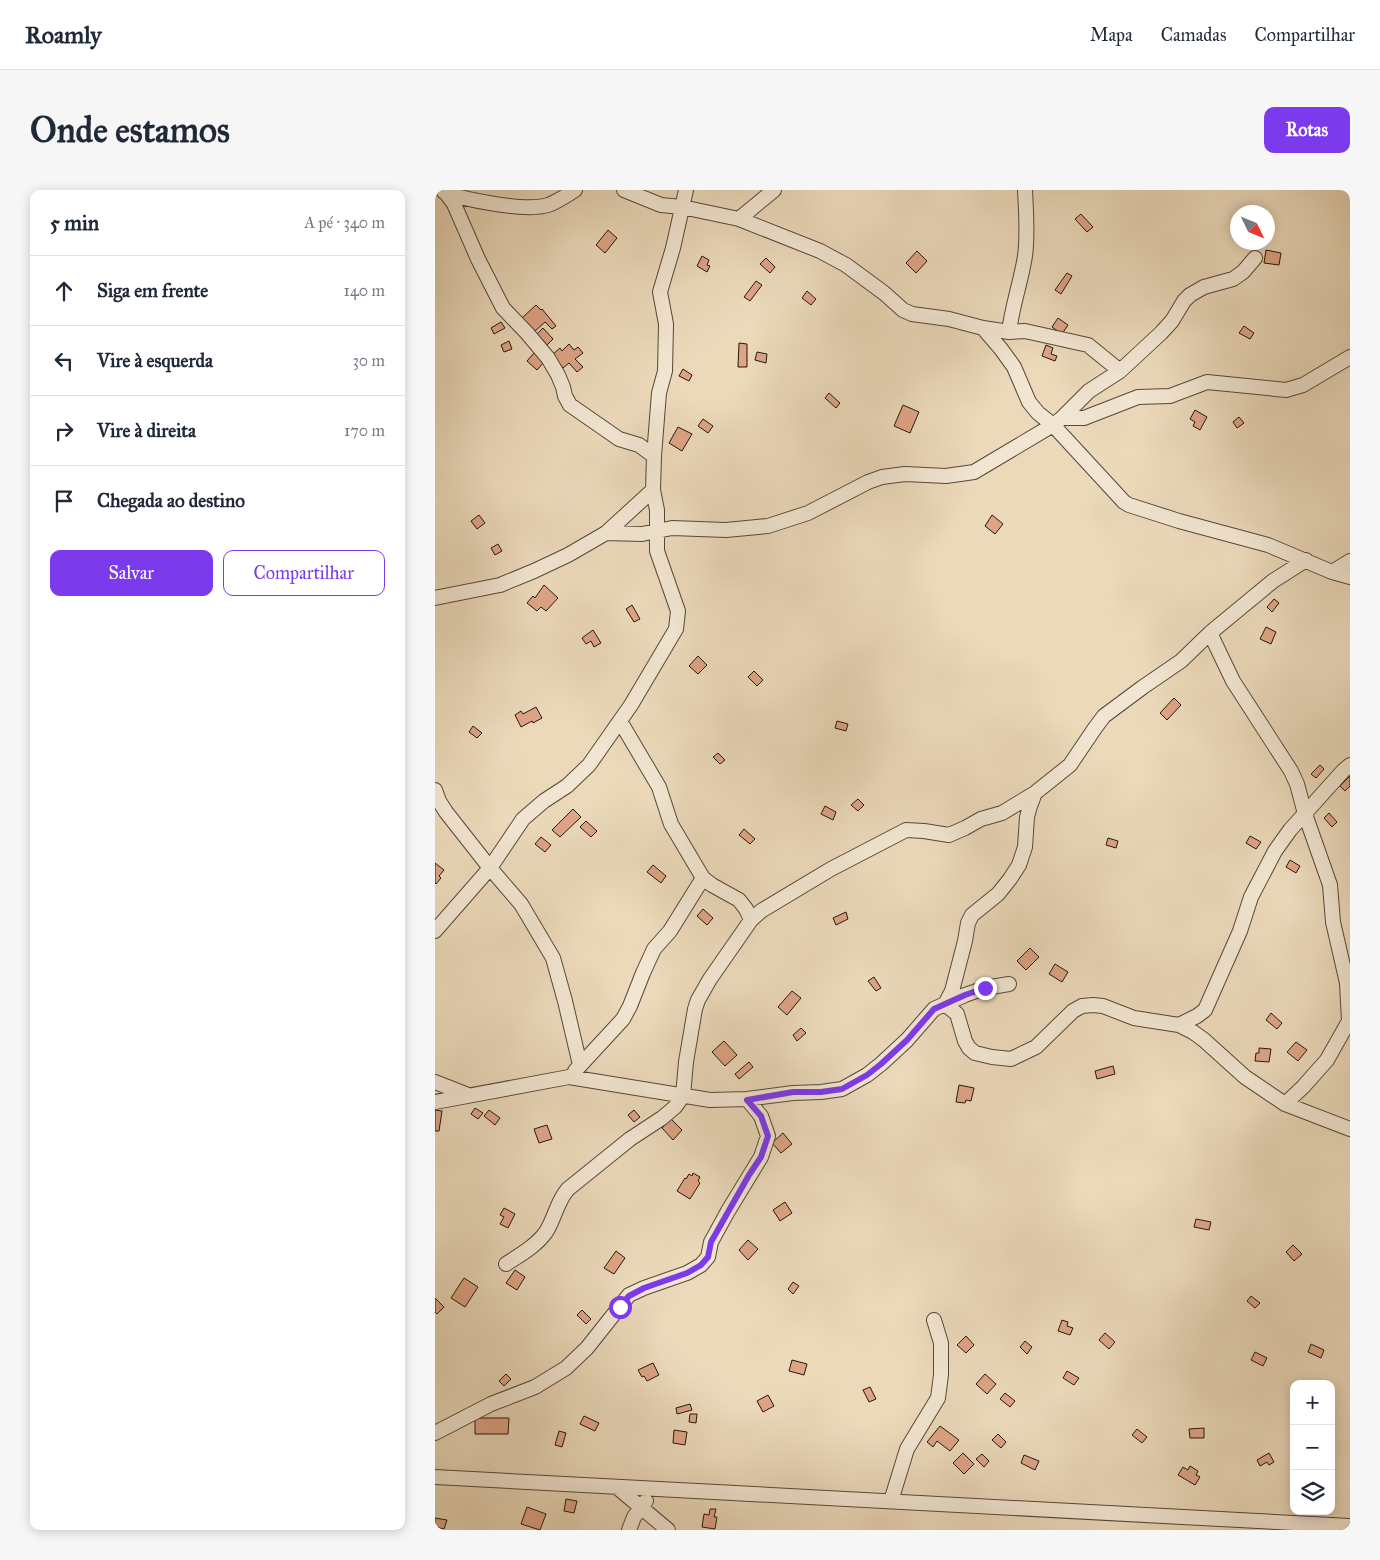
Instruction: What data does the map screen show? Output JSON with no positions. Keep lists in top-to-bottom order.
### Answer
{
  "north": "bottom right",
  "page": {
    "header": "Roamly",
    "nav": ["Mapa", "Camadas", "Compartilhar"],
    "buttons": [
      "Rotas",
      ["Salvar", "Compartilhar"]
    ],
    "title": "Onde estamos",
    "heading": ["5 min", "A pé · 340 m"],
    "list": [
      ["Siga em frente", "140 m"],
      ["Vire à esquerda", "30 m"],
      ["Vire à direita", "170 m"],
      "Chegada ao destino"
    ],
    "map_buttons": ["+", "−"]
  }
}
